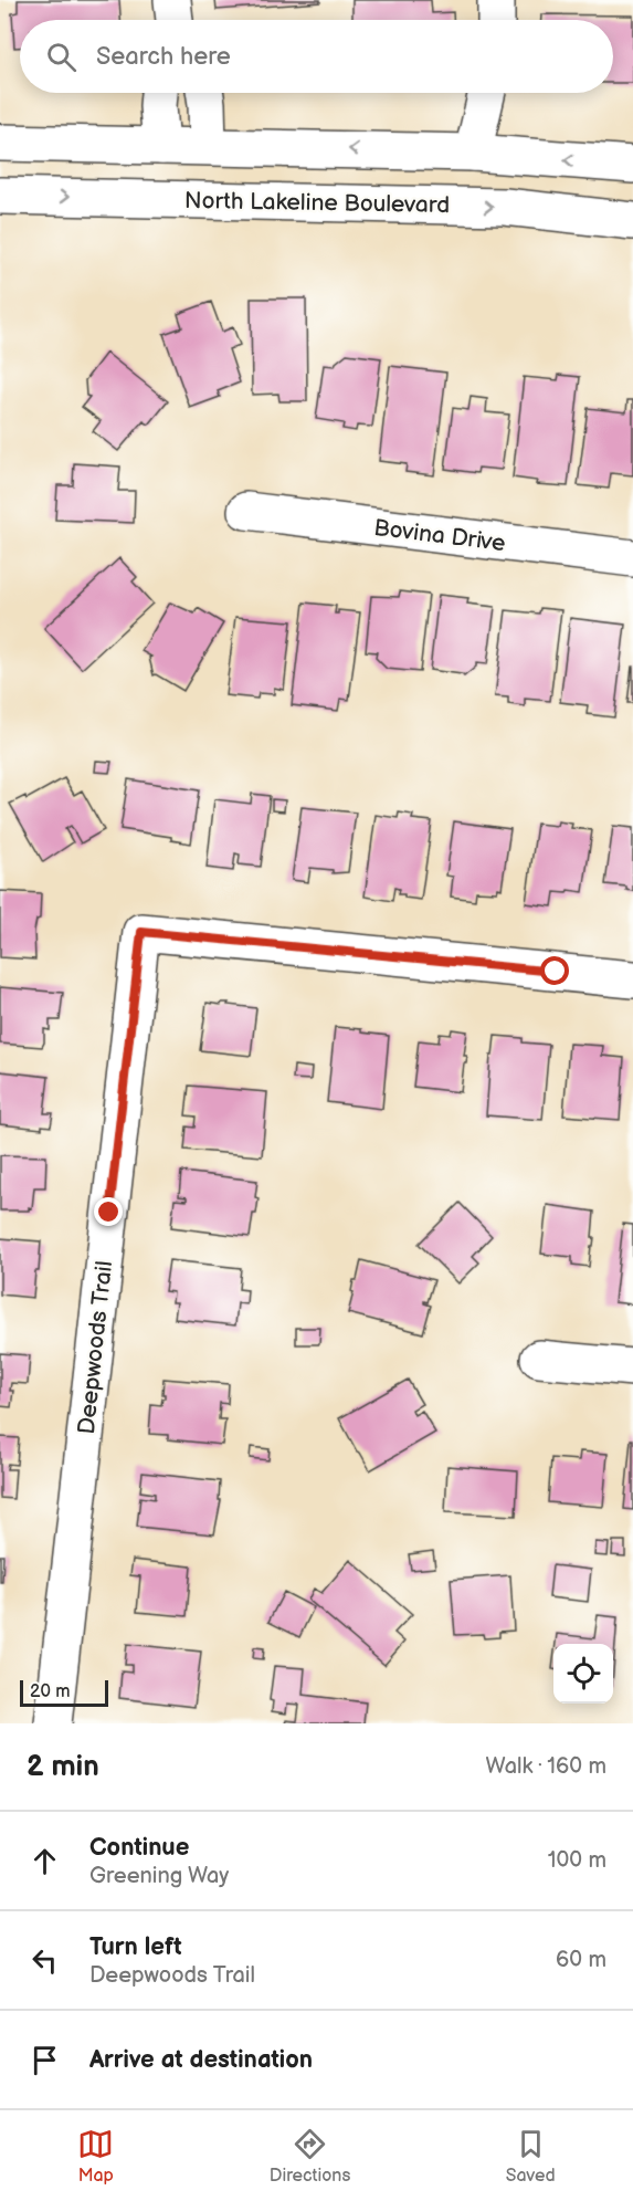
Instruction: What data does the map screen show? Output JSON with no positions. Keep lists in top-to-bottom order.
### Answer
{
  "streets": {
    "street": ["North Lakeline Boulevard", "Bovina Drive", "Deepwoods Trail"]
  },
  "scale_bar": "20 m",
  "page": {
    "search": "Search here",
    "scale": "20 m",
    "heading": ["2 min", "Walk · 160 m"],
    "list": [
      ["Continue", "Greening Way", "100 m"],
      ["Turn left", "Deepwoods Trail", "60 m"],
      "Arrive at destination"
    ],
    "nav": ["Map", "Directions", "Saved"]
  }
}
